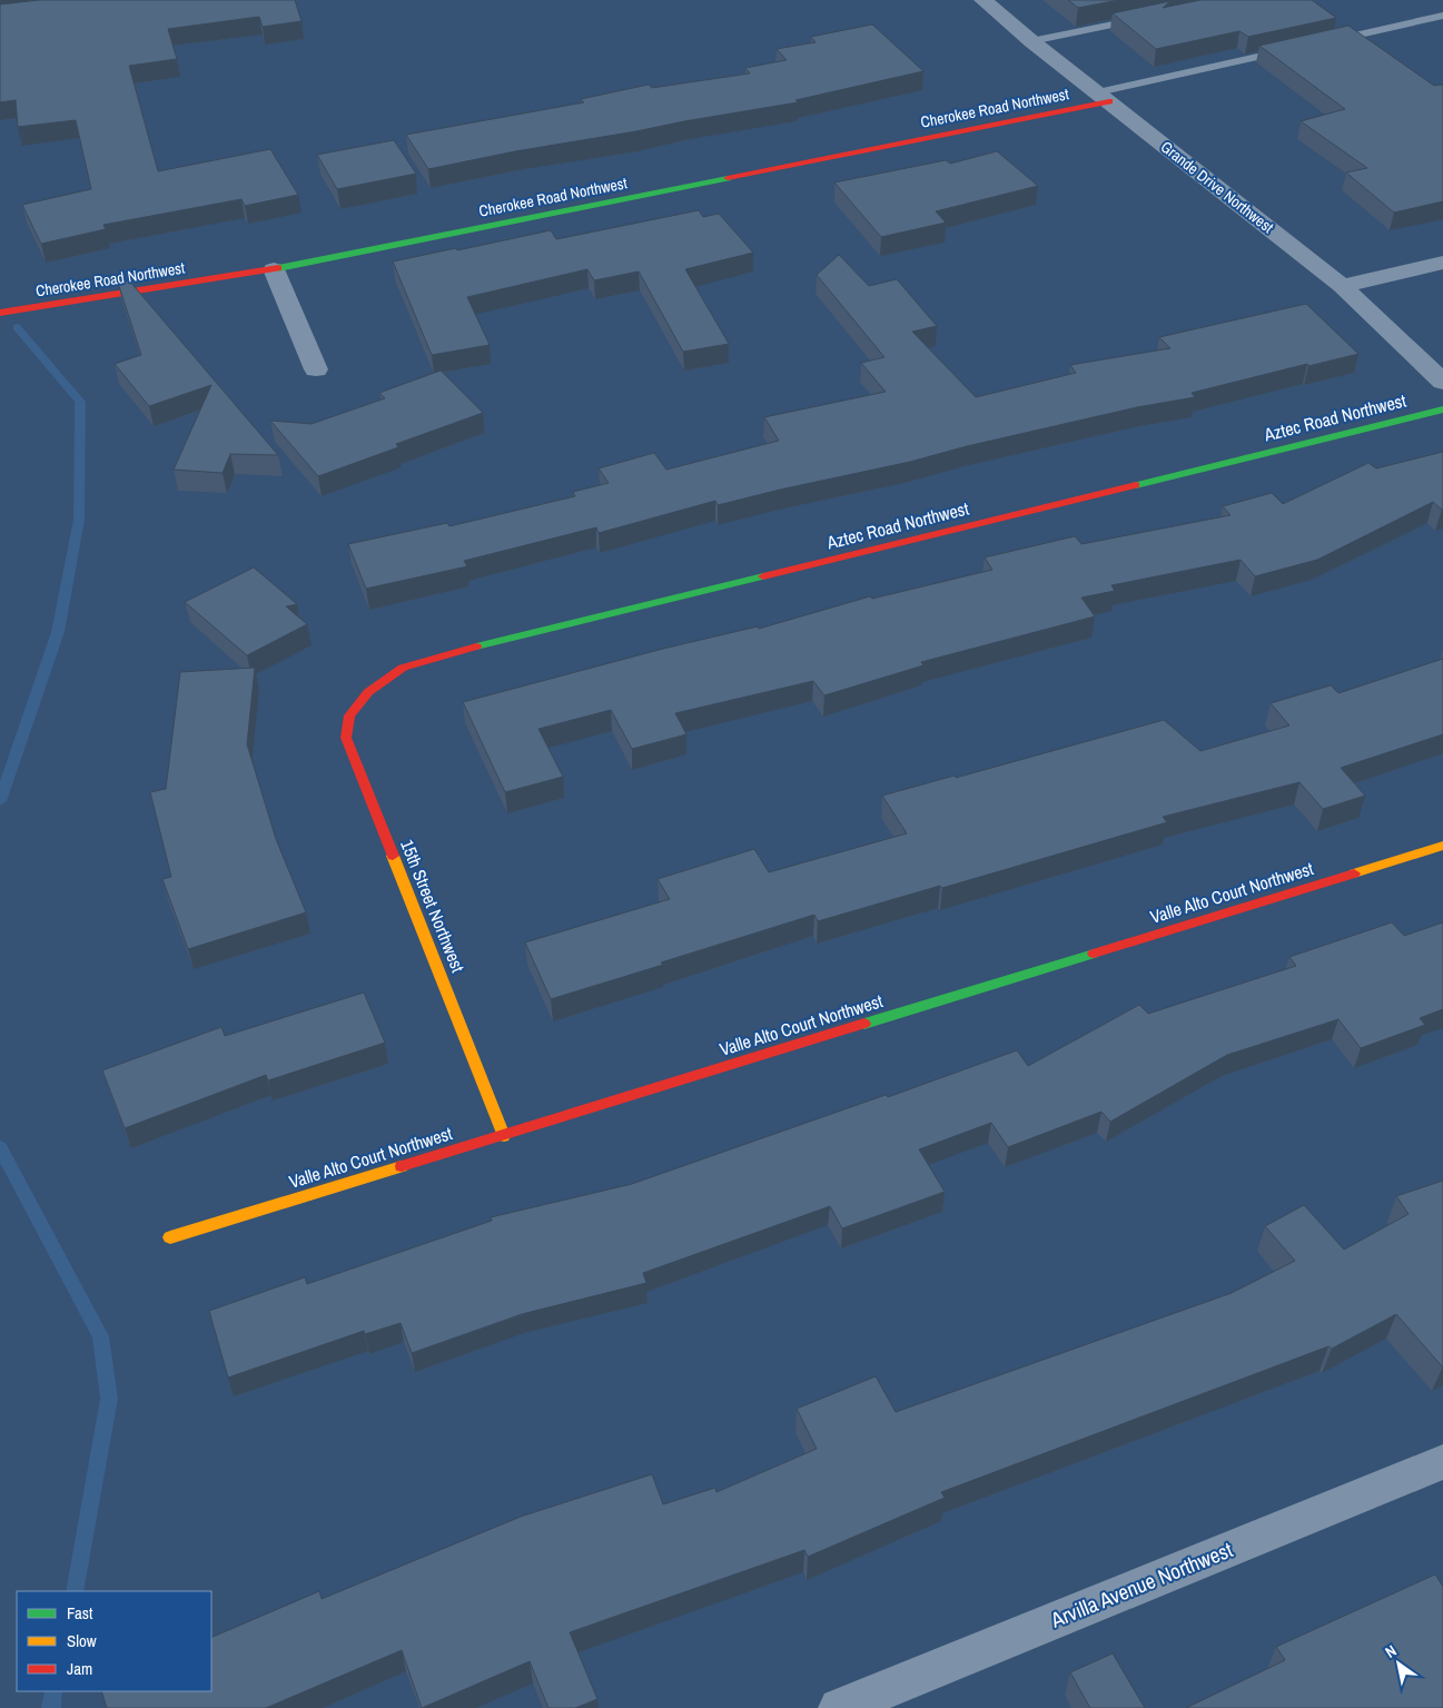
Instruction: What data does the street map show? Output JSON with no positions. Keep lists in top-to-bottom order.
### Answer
{
  "streets": {
    "street": [
      "Cherokee Road Northwest",
      "Grande Drive Northwest",
      "Aztec Road Northwest",
      "Valle Alto Court Northwest",
      "15th Street Northwest",
      "Arvilla Avenue Northwest"
    ]
  },
  "crossings": [
    ["Cherokee Road Northwest", "Grande Drive Northwest"],
    ["Aztec Road Northwest", "15th Street Northwest"],
    ["Valle Alto Court Northwest", "15th Street Northwest"]
  ],
  "legend": ["Fast", "Slow", "Jam"],
  "north": "top left"
}
